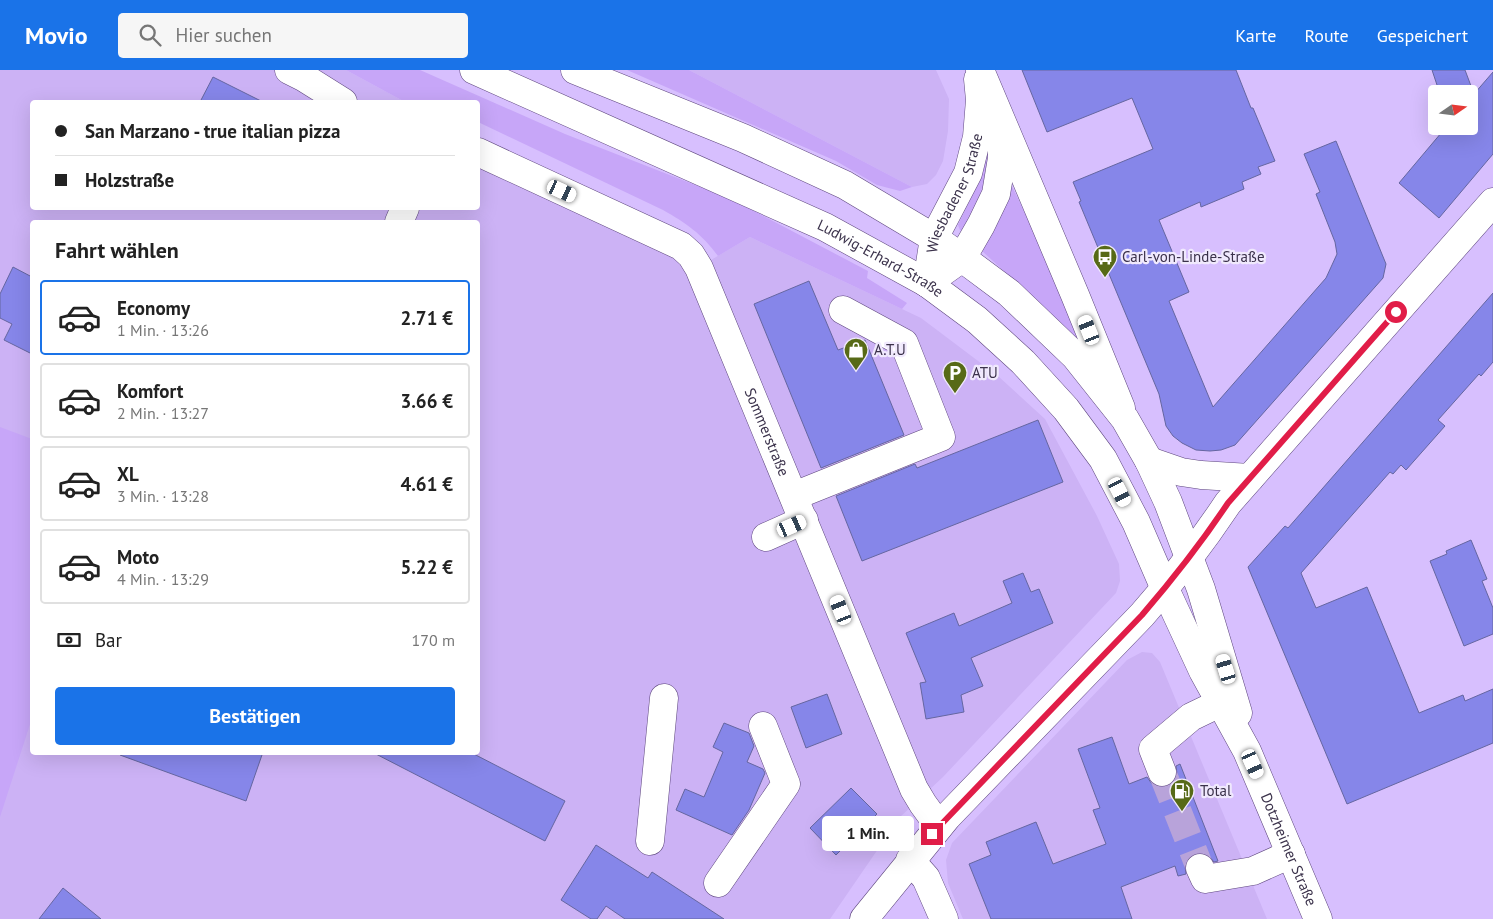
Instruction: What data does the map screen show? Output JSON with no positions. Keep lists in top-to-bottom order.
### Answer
{
  "streets": {
    "street": [
      "Wiesbadener Straße",
      "Ludwig-Erhard-Straße",
      "Sommerstraße",
      "Dotzheimer Straße"
    ]
  },
  "crossings": [
    ["Wiesbadener Straße", "Ludwig-Erhard-Straße"],
    ["Ludwig-Erhard-Straße", "Dotzheimer Straße"]
  ],
  "places": {
    "bus stop": ["Carl-von-Linde-Straße"],
    "shop": ["A.T.U"],
    "parking": ["ATU"],
    "fuel station": ["Total"]
  },
  "north": "right",
  "page": {
    "header": "Movio",
    "search": "Hier suchen",
    "nav": ["Karte", "Route", "Gespeichert"],
    "banner": ["San Marzano - true italian pizza", "Holzstraße"],
    "heading": "Fahrt wählen",
    "list": [
      {
        "name": "Economy",
        "note": "1 Min. · 13:26",
        "value": "2.71 €"
      },
      {
        "name": "Komfort",
        "note": "2 Min. · 13:27",
        "value": "3.66 €"
      },
      {
        "name": "XL",
        "note": "3 Min. · 13:28",
        "value": "4.61 €"
      },
      {
        "name": "Moto",
        "note": "4 Min. · 13:29",
        "value": "5.22 €"
      }
    ],
    "pay": ["Bar", "170 m"],
    "buttons": "Bestätigen",
    "bubble": "1 Min."
  }
}
